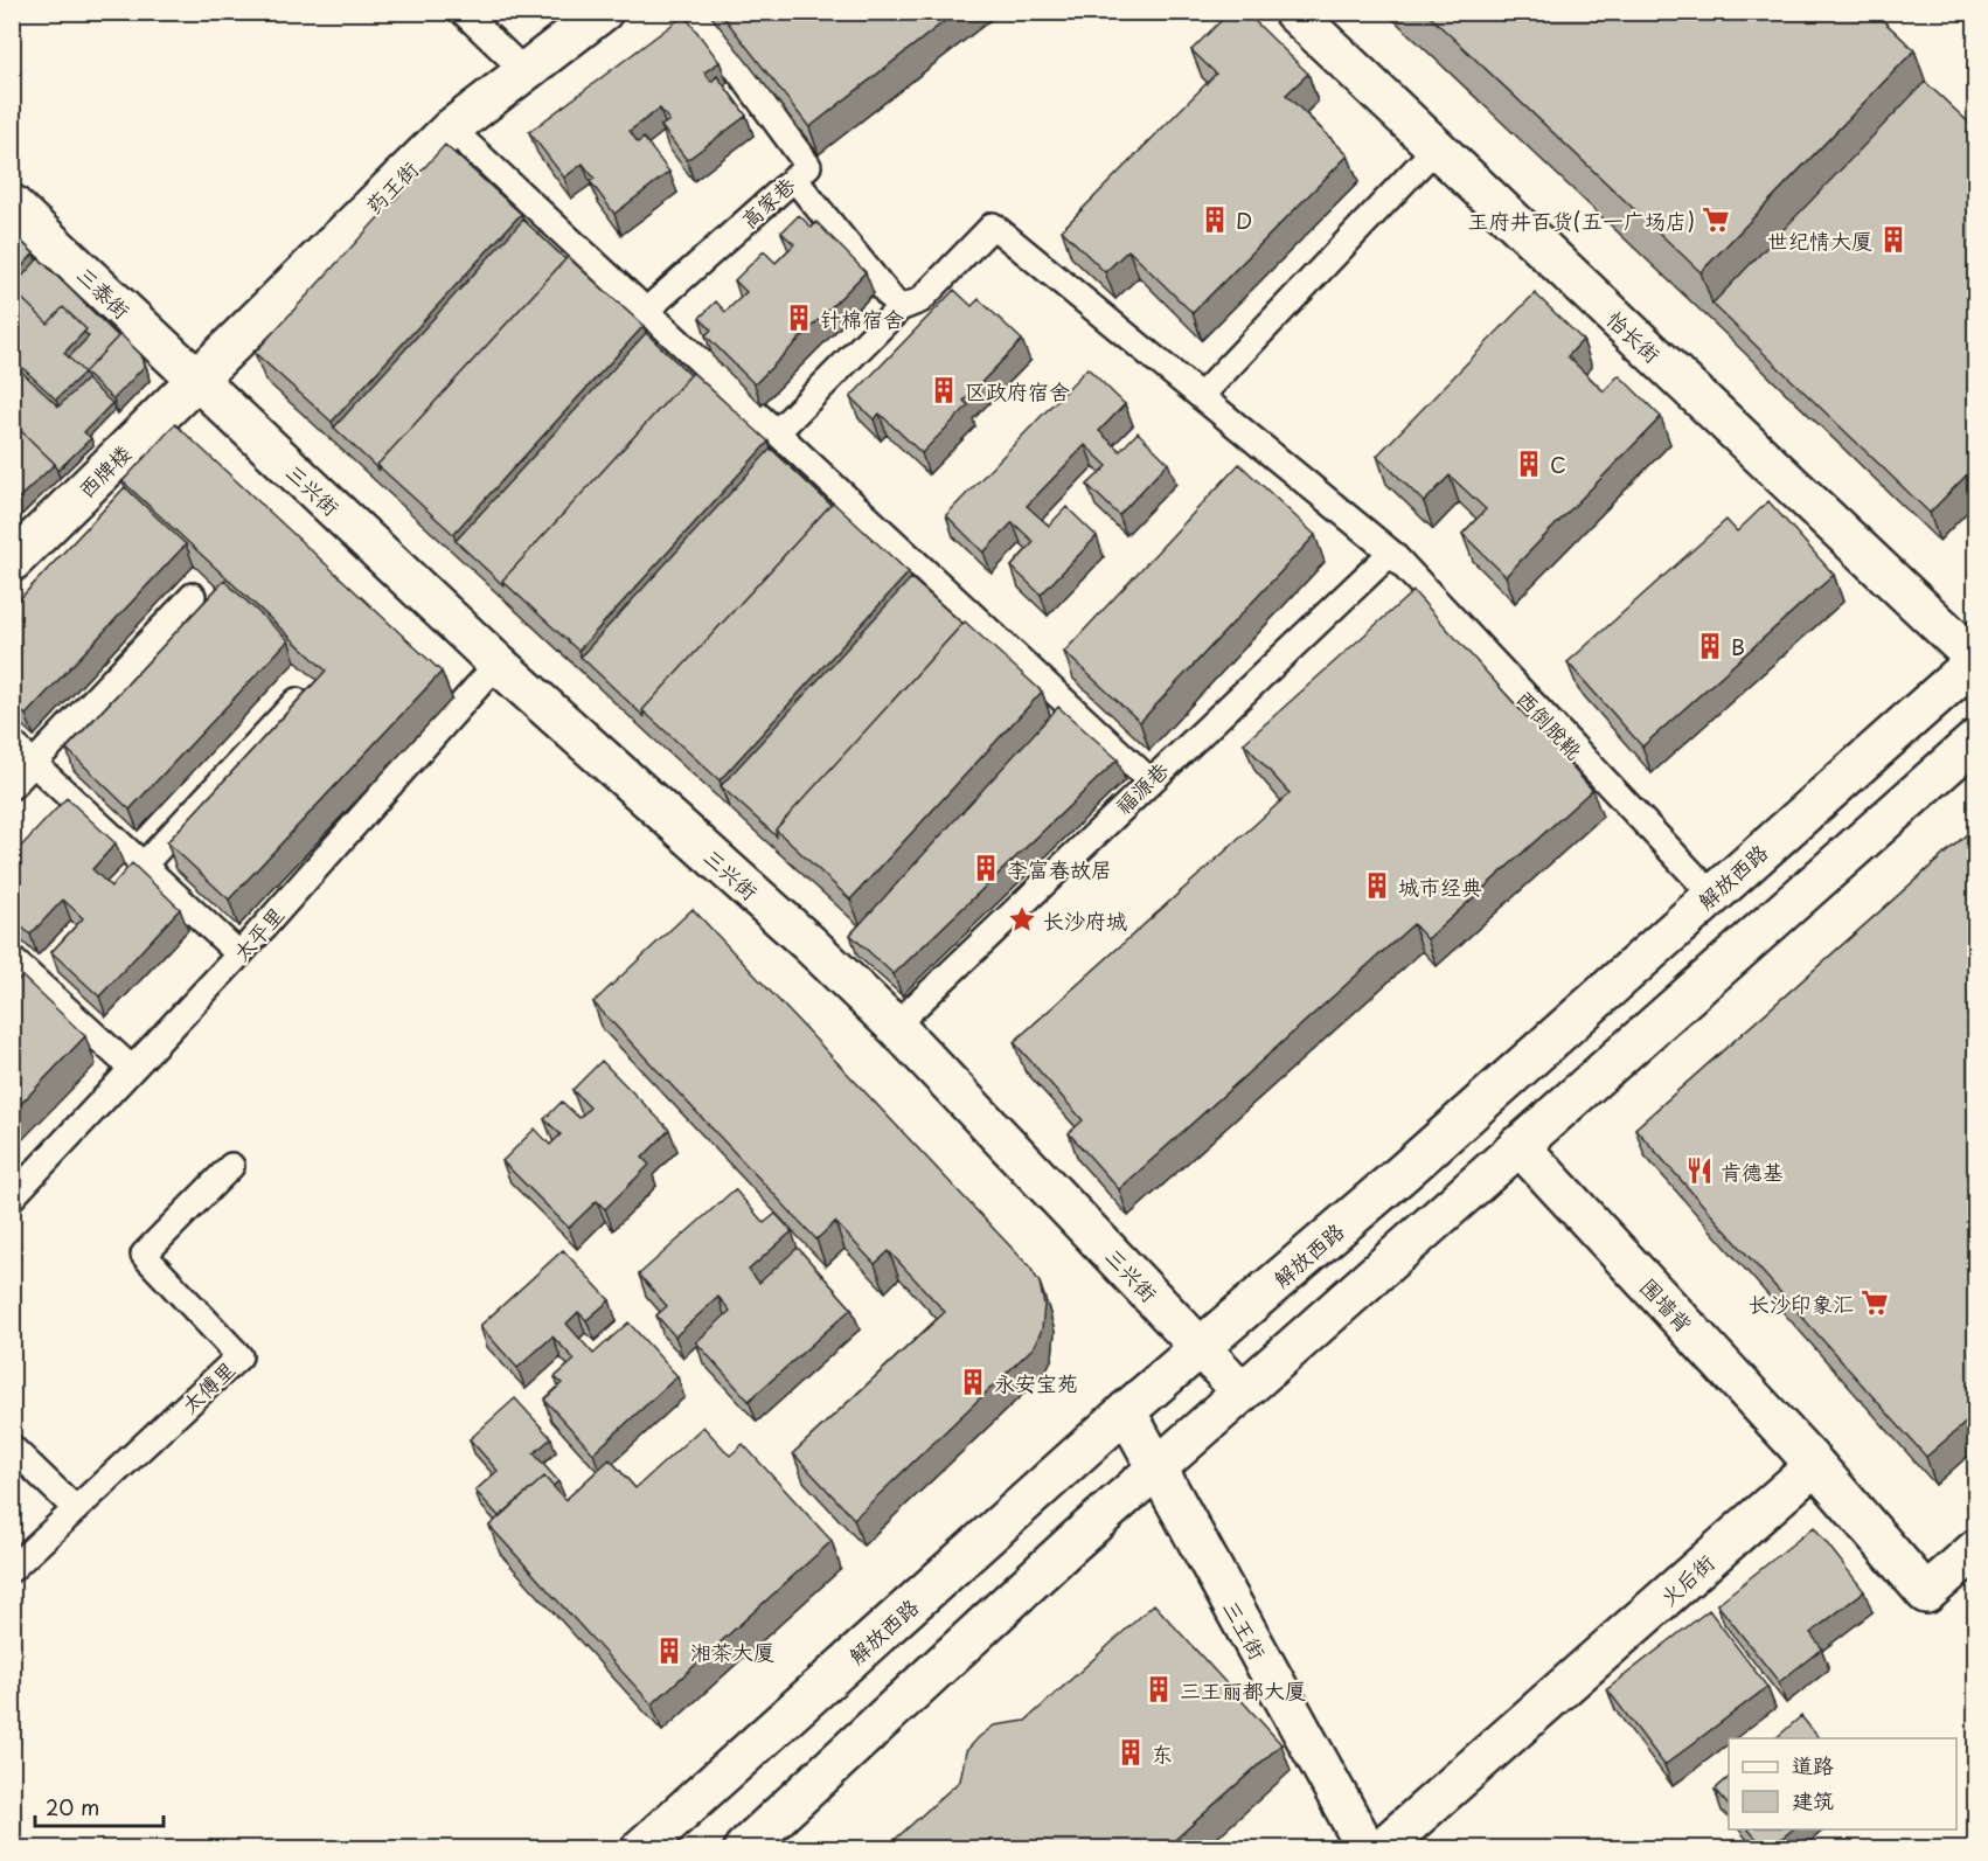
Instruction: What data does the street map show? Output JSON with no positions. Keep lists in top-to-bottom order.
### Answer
{
  "streets": {
    "street": [
      "药王街",
      "三泰街",
      "怡长街",
      "西牌楼",
      "三兴街",
      "解放西路",
      "围墙背",
      "火后街",
      "三王街"
    ],
    "lane": [
      "高家巷",
      "西倒脱靴",
      "福源巷",
      "太平里",
      "太傅里"
    ]
  },
  "crossings": [
    ["药王街", "三泰街"],
    ["药王街", "西牌楼"],
    ["药王街", "三兴街"],
    ["三泰街", "西牌楼"],
    ["三泰街", "三兴街"],
    ["怡长街", "解放西路"],
    ["西牌楼", "三兴街"],
    ["三兴街", "福源巷"],
    ["三兴街", "解放西路"],
    ["三兴街", "太平里"],
    ["西倒脱靴", "福源巷"],
    ["西倒脱靴", "解放西路"],
    ["解放西路", "三王街"],
    ["围墙背", "火后街"]
  ],
  "places": {
    "building": [
      "D",
      "世纪情大厦",
      "针棉宿舍",
      "区政府宿舍",
      "C",
      "B",
      "李富春故居",
      "城市经典",
      "永安宝苑",
      "湘茶大厦",
      "三王丽都大厦",
      "东"
    ],
    "supermarket": ["王府井百货(五一广场店)", "长沙印象汇"],
    "place": ["长沙府城"],
    "restaurant": ["肯德基"]
  },
  "legend": ["道路", "建筑"],
  "scale_bar": "20 m"
}
